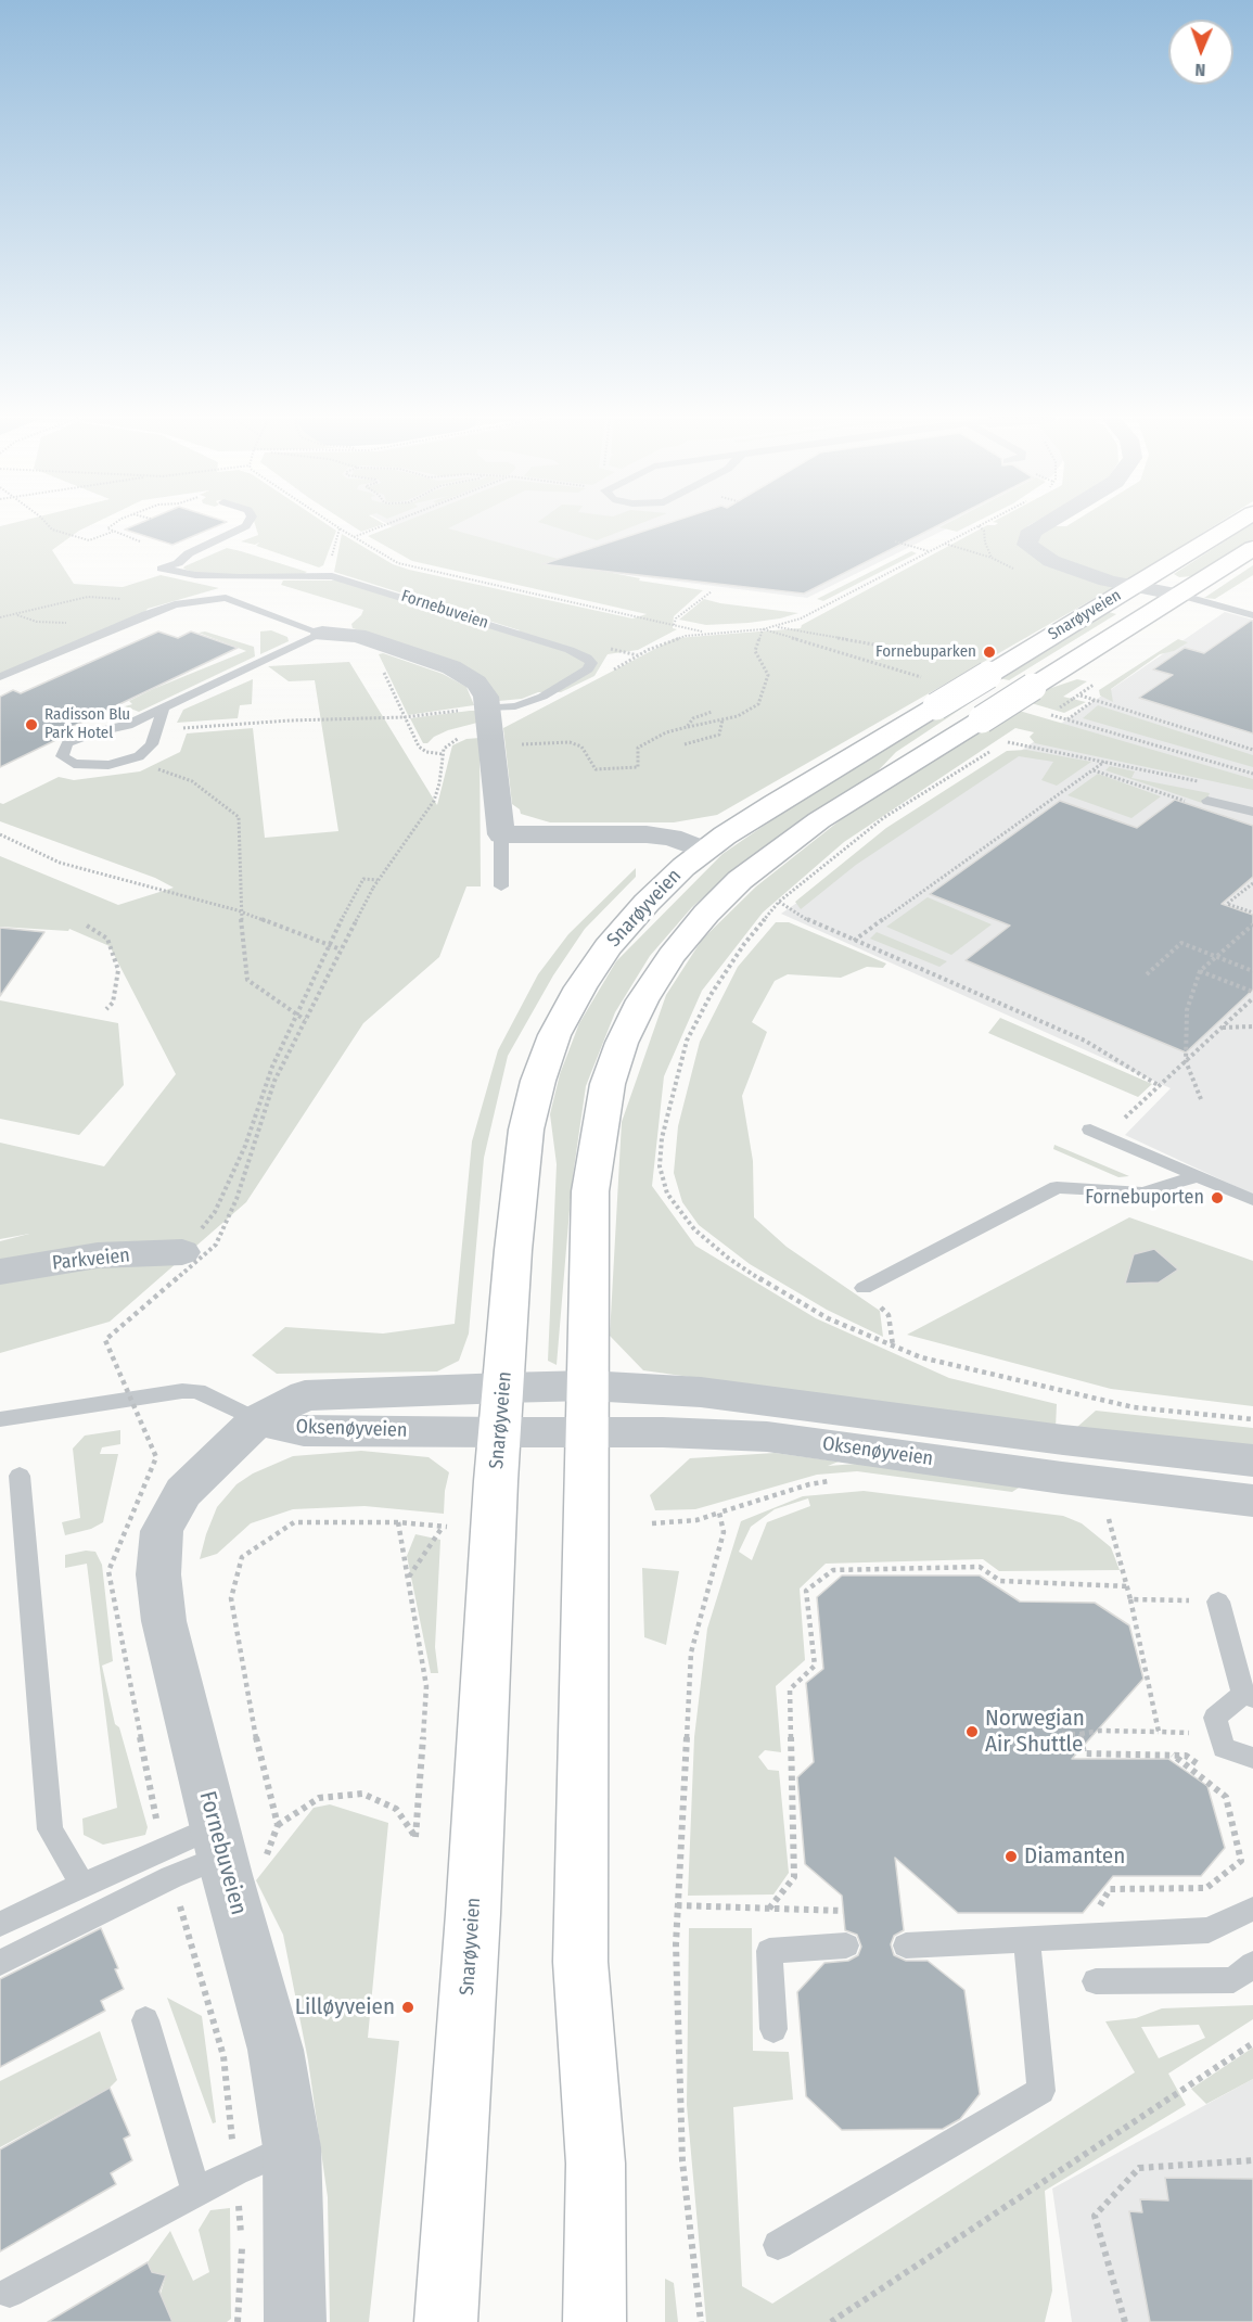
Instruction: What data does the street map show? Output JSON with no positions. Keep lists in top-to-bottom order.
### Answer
{
  "streets": {
    "main road": ["Snarøyveien"],
    "street": ["Fornebuveien", "Parkveien", "Oksenøyveien"]
  },
  "crossings": [
    ["Fornebuveien", "Oksenøyveien"],
    ["Snarøyveien", "Oksenøyveien"]
  ],
  "places": [
    "Fornebuparken",
    "Radisson Blu Park Hotel",
    "Fornebuporten",
    "Norwegian Air Shuttle",
    "Diamanten",
    "Lilløyveien"
  ],
  "north": "bottom"
}
